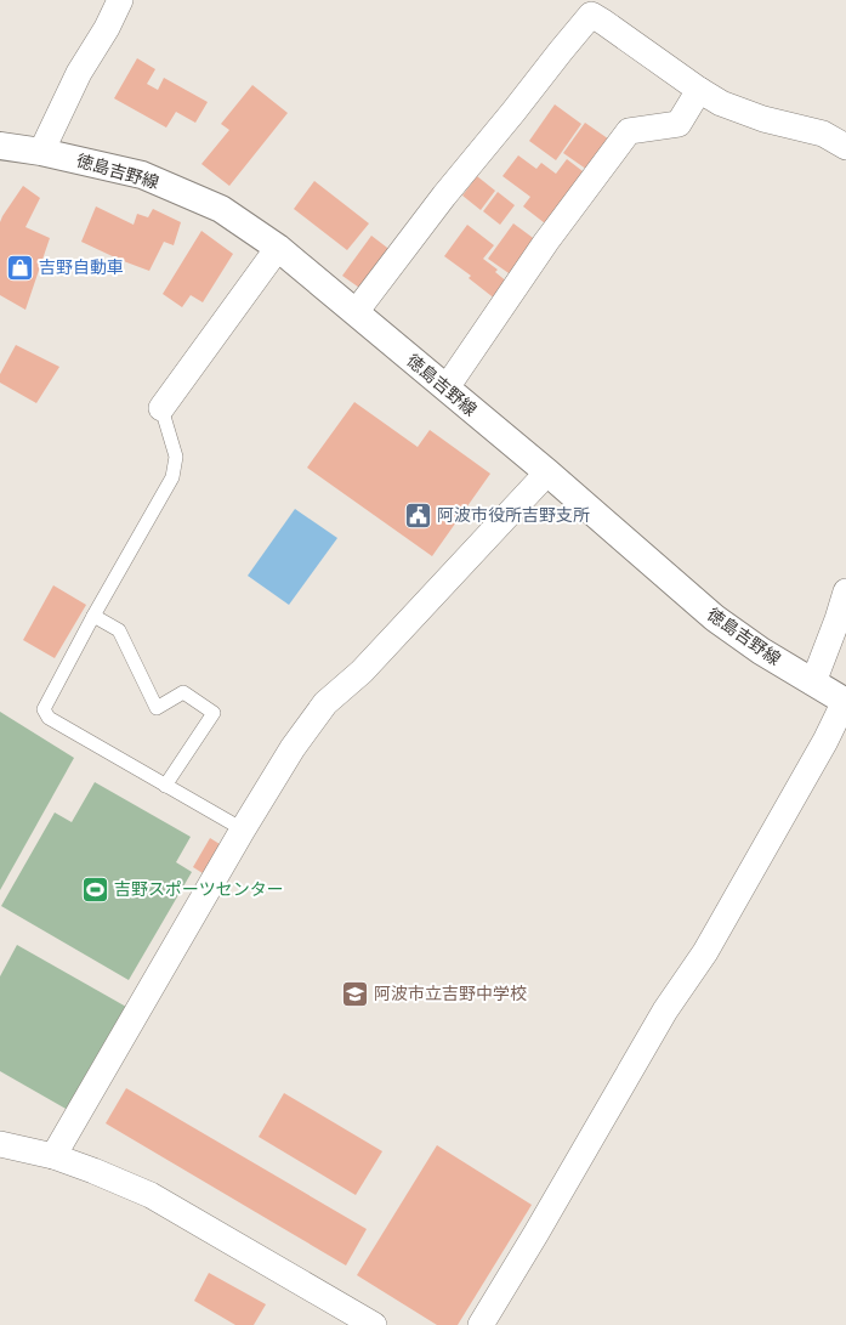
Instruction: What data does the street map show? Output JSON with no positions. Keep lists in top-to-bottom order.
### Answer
{
  "streets": {
    "main road": ["徳島吉野線"]
  },
  "places": {
    "shop": ["吉野自動車"],
    "public building": ["阿波市役所吉野支所"],
    "sports": ["吉野スポーツセンター"],
    "school or university": ["阿波市立吉野中学校"]
  }
}
